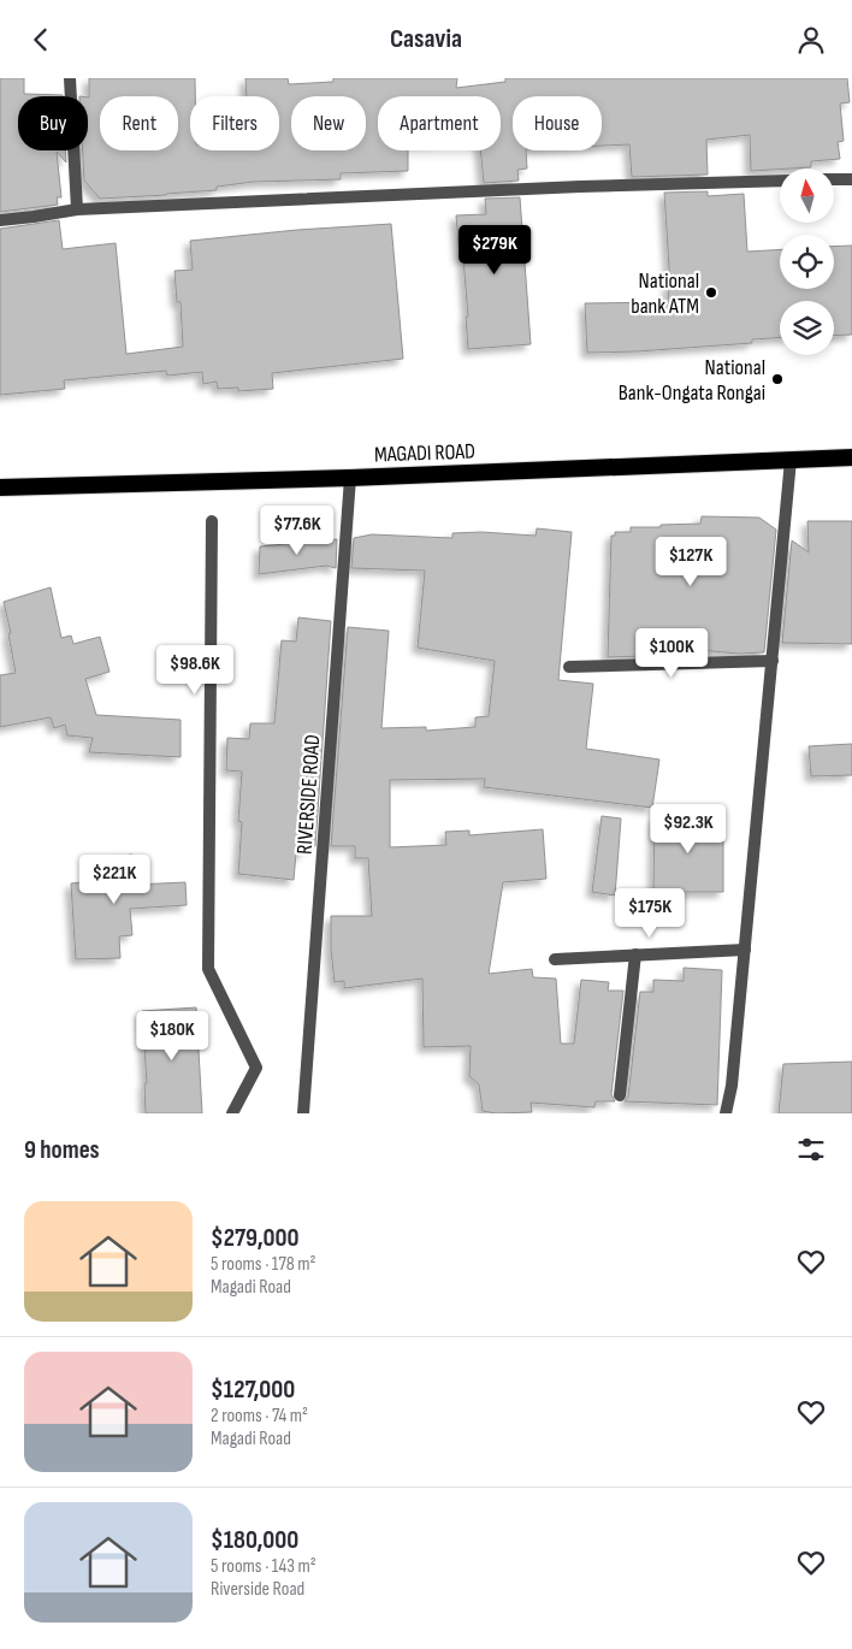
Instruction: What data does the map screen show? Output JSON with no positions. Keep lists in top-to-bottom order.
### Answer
{
  "streets": {
    "highway": ["MAGADI ROAD"],
    "street": ["RIVERSIDE ROAD"]
  },
  "crossings": [
    ["MAGADI ROAD", "RIVERSIDE ROAD"]
  ],
  "places": ["National bank ATM", "National Bank-Ongata Rongai"],
  "north": "top",
  "page": {
    "header": "Casavia",
    "chip": [
      "Buy",
      "Rent",
      "Filters",
      "New",
      "Apartment",
      "House"
    ],
    "price": [
      "$279K",
      "$77.6K",
      "$127K",
      "$100K",
      "$98.6K",
      "$92.3K",
      "$221K",
      "$175K",
      "$180K"
    ],
    "heading": "9 homes",
    "list": [
      {
        "name": "$279,000",
        "note": "5 rooms · 178 m² · Magadi Road"
      },
      {
        "name": "$127,000",
        "note": "2 rooms · 74 m² · Magadi Road"
      },
      {
        "name": "$180,000",
        "note": "5 rooms · 143 m² · Riverside Road"
      }
    ]
  }
}
